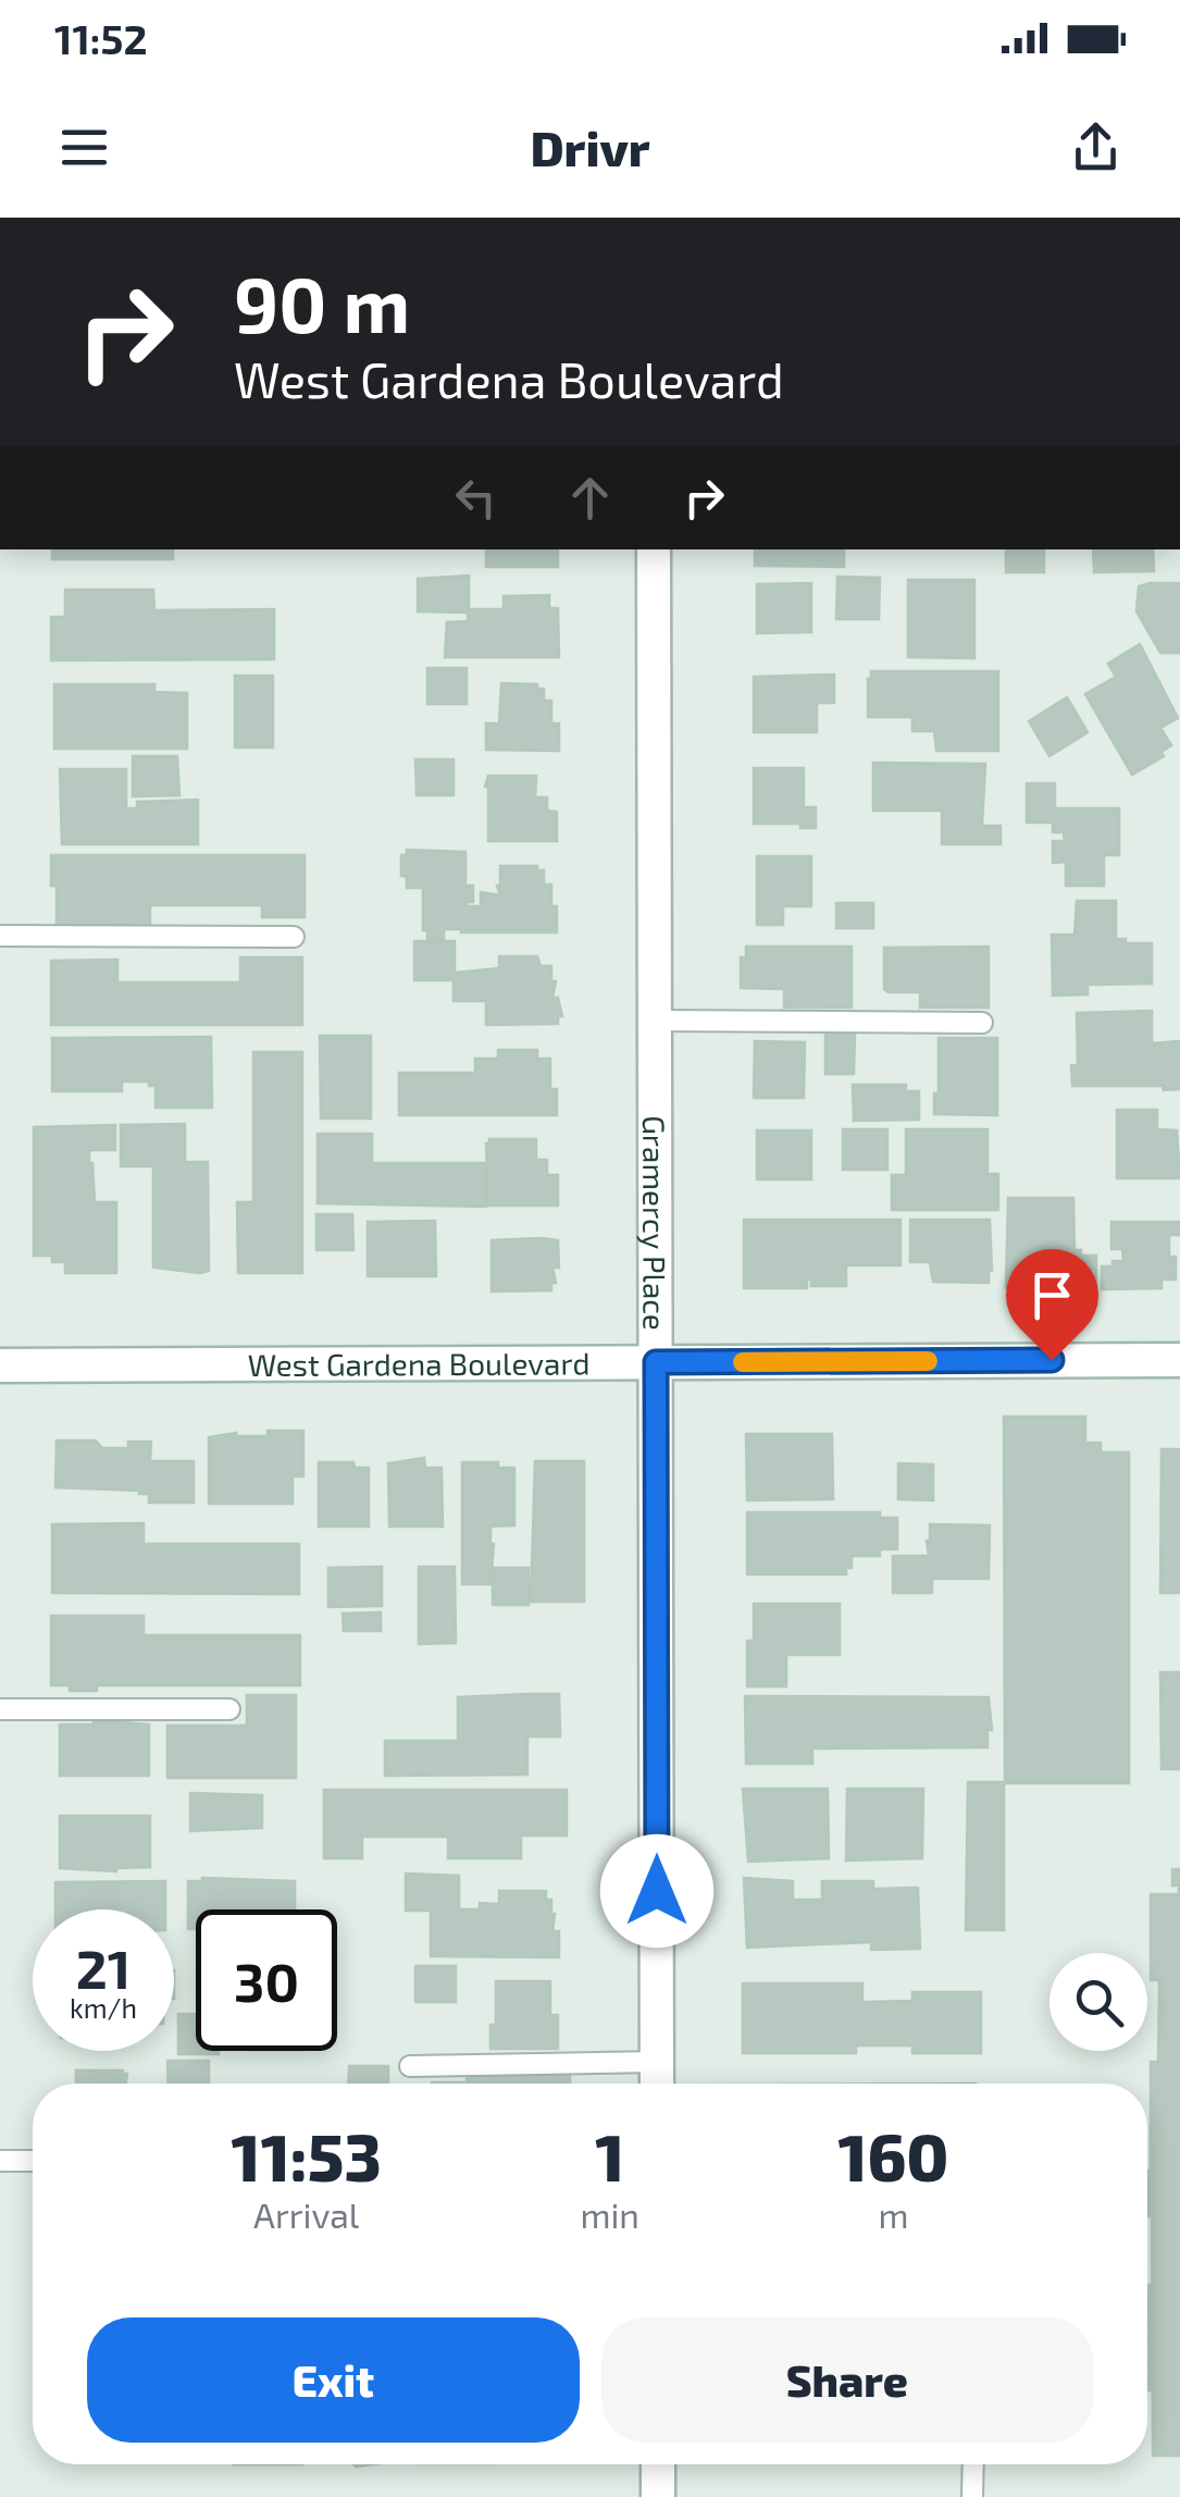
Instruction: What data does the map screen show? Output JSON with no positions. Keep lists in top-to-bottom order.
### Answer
{
  "streets": {
    "street": ["Gramercy Place", "West Gardena Boulevard"]
  },
  "crossings": [
    ["Gramercy Place", "West Gardena Boulevard"]
  ],
  "page": {
    "status": "11:52",
    "header": "Drivr",
    "turn": ["90 m", "West Gardena Boulevard"],
    "speed": "21 km/h",
    "limit": "30",
    "eta": [
      "11:53",
      "Arrival",
      "1",
      "min",
      "160",
      "m"
    ],
    "buttons": ["Exit", "Share"]
  }
}
